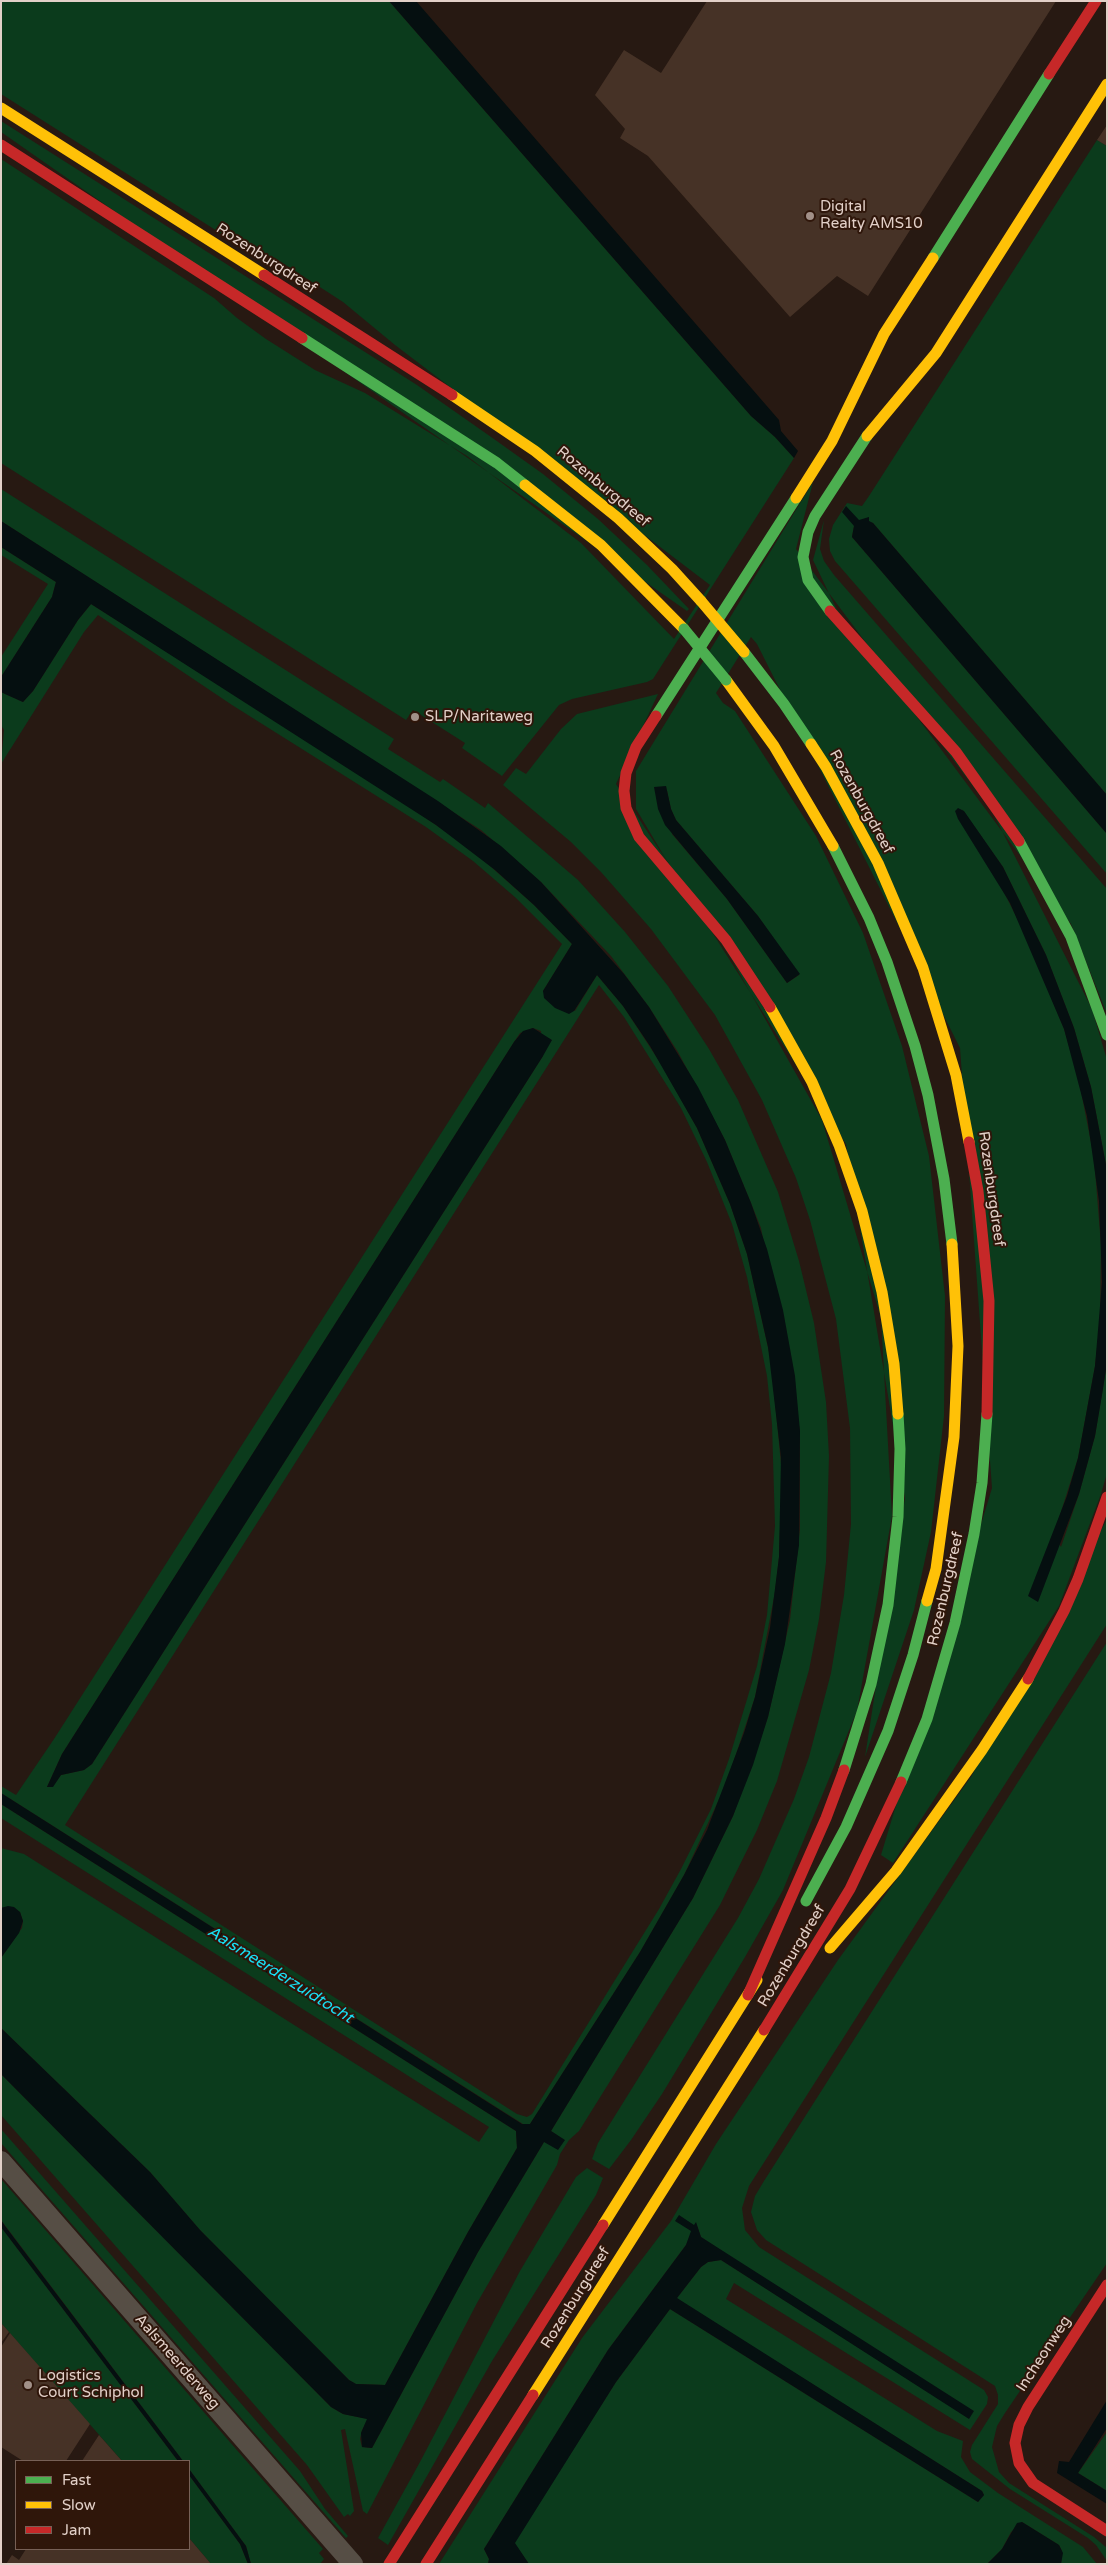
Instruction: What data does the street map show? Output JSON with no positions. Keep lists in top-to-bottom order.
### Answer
{
  "streets": {
    "main road": ["Rozenburgdreef", "Incheonweg"],
    "street": ["Aalsmeerderweg"]
  },
  "water": ["Aalsmeerderzuidtocht"],
  "places": ["Digital Realty AMS10", "SLP/Naritaweg", "Logistics Court Schiphol"],
  "legend": ["Fast", "Slow", "Jam"]
}
